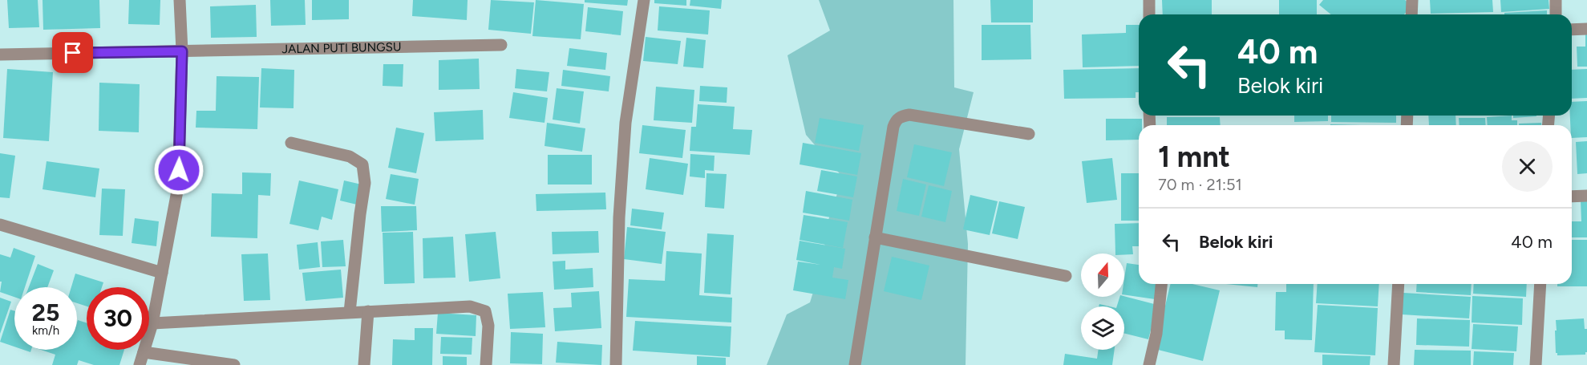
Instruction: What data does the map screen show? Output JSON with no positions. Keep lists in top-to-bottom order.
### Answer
{
  "streets": {
    "street": ["JALAN PUTI BUNGSU"]
  },
  "north": "top",
  "page": {
    "turn": ["40 m", "Belok kiri"],
    "heading": ["1 mnt", "70 m · 21:51"],
    "list": [
      {
        "name": "Belok kiri",
        "value": "40 m"
      }
    ],
    "speed": "25 km/h",
    "limit": "30"
  }
}
